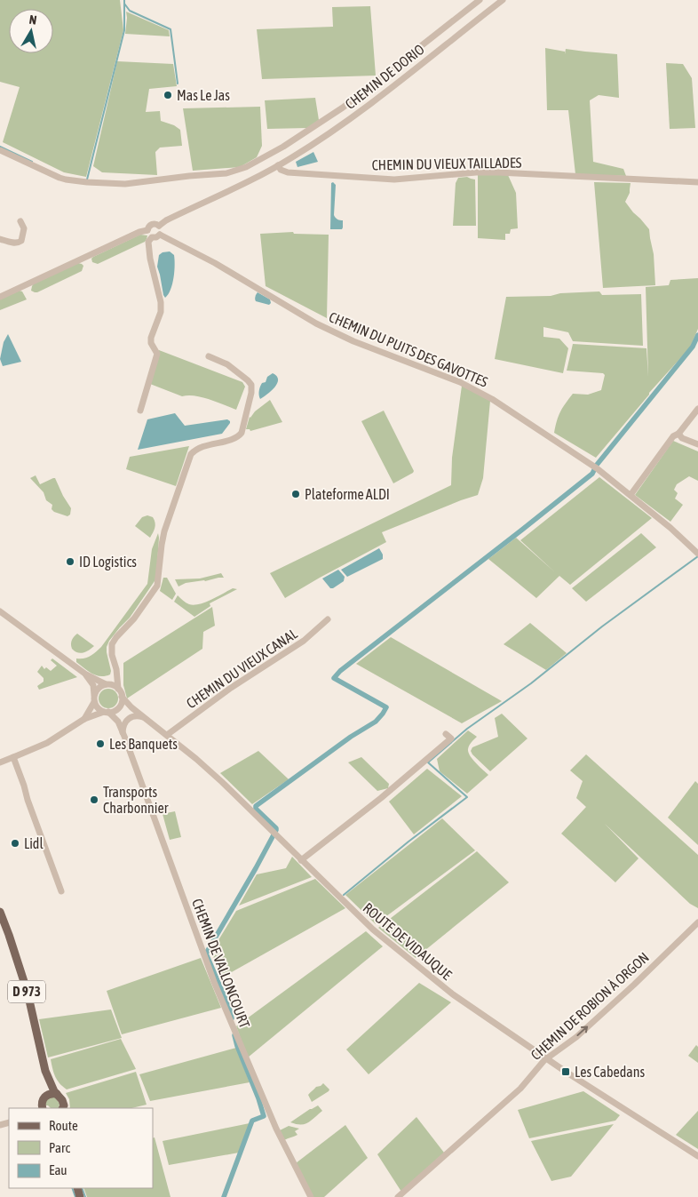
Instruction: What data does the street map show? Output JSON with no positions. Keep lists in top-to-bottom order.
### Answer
{
  "streets": {
    "main road": ["D 973"],
    "street": [
      "CHEMIN DE DORIO",
      "CHEMIN DU VIEUX TAILLADES",
      "CHEMIN DU PUITS DES GAVOTTES",
      "CHEMIN DU VIEUX CANAL",
      "ROUTE DE VIDAUQUE",
      "CHEMIN DE VALLONCOURT",
      "CHEMIN DE ROBION À ORGON"
    ]
  },
  "crossings": [
    ["CHEMIN DE DORIO", "CHEMIN DU VIEUX TAILLADES"],
    ["CHEMIN DE DORIO", "CHEMIN DU PUITS DES GAVOTTES"],
    ["CHEMIN DU VIEUX CANAL", "ROUTE DE VIDAUQUE"],
    ["ROUTE DE VIDAUQUE", "CHEMIN DE VALLONCOURT"],
    ["ROUTE DE VIDAUQUE", "CHEMIN DE ROBION À ORGON"]
  ],
  "one_way": ["CHEMIN DE ROBION À ORGON"],
  "places": {
    "other": [
      "Mas Le Jas",
      "Plateforme ALDI",
      "ID Logistics",
      "Les Banquets",
      "Transports Charbonnier",
      "Lidl"
    ],
    "transit": ["Les Cabedans"]
  },
  "legend": ["Route", "Parc", "Eau"],
  "north": "top"
}
